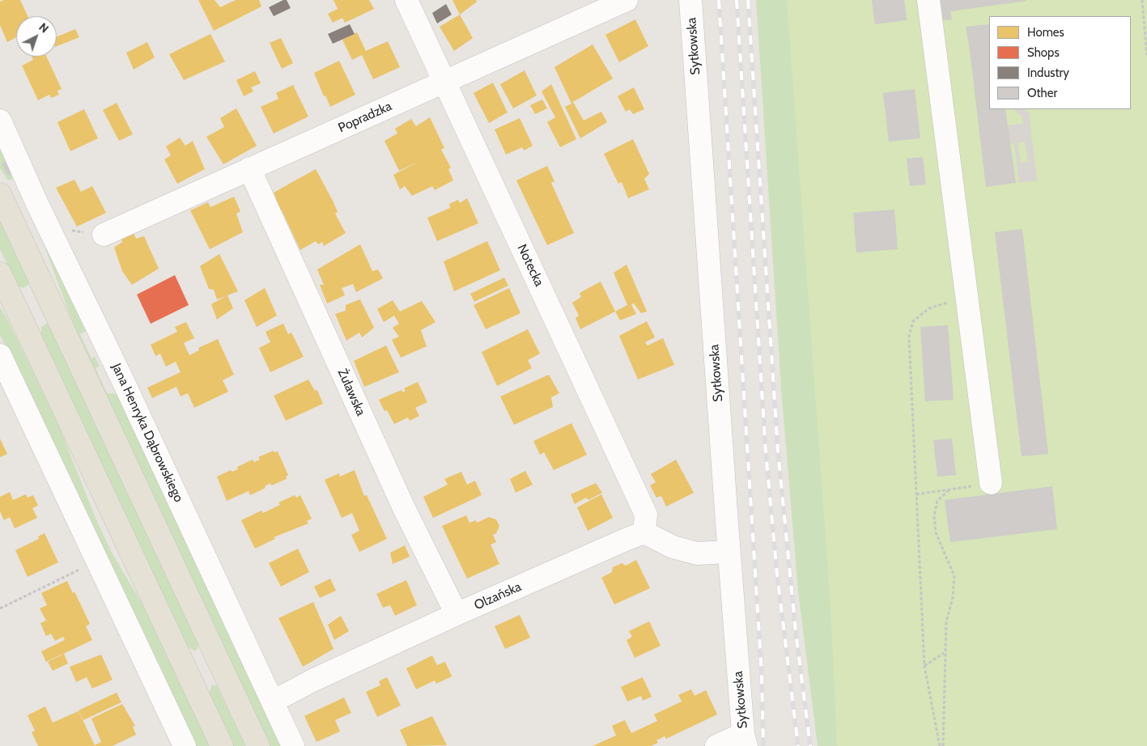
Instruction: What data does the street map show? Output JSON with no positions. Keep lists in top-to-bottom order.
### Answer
{
  "streets": {
    "street": [
      "Sytkowska",
      "Popradzka",
      "Notecka",
      "Żuławska",
      "Jana Henryka Dąbrowskiego",
      "Olzańska"
    ]
  },
  "crossings": [
    ["Popradzka", "Notecka"],
    ["Popradzka", "Żuławska"],
    ["Notecka", "Olzańska"],
    ["Żuławska", "Olzańska"],
    ["Jana Henryka Dąbrowskiego", "Olzańska"]
  ],
  "legend": [
    "Homes",
    "Shops",
    "Industry",
    "Other"
  ],
  "north": "top right"
}
